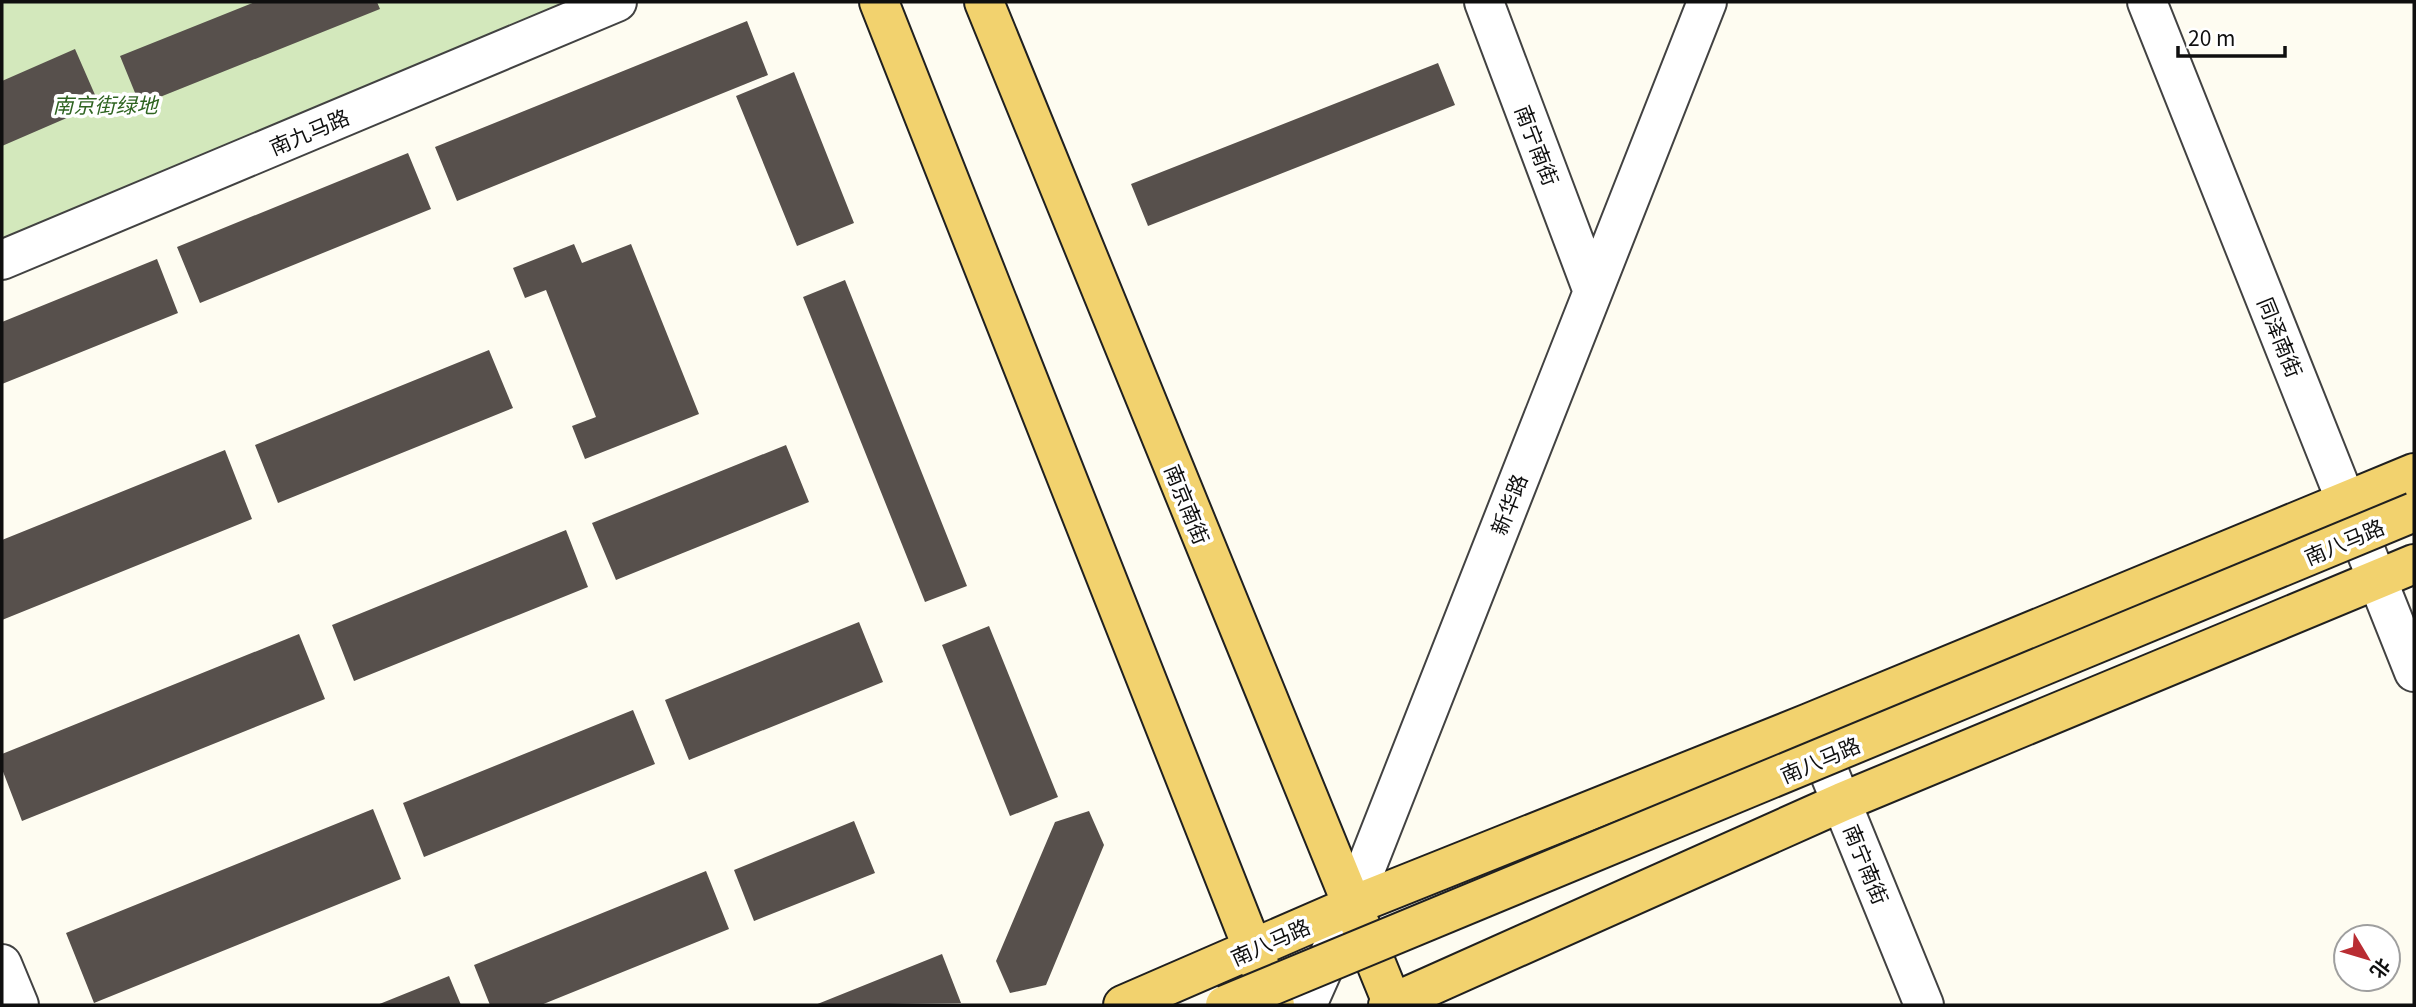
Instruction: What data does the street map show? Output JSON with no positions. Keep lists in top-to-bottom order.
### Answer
{
  "streets": {
    "main road": ["南京南街", "南八马路"],
    "street": [
      "南九马路",
      "南宁南街",
      "同泽南街",
      "新华路"
    ]
  },
  "crossings": [
    ["南宁南街", "新华路"],
    ["南宁南街", "南八马路"],
    ["同泽南街", "南八马路"],
    ["南京南街", "新华路"],
    ["南京南街", "南八马路"],
    ["新华路", "南八马路"]
  ],
  "parks": ["南京街绿地"],
  "scale_bar": "20 m",
  "north": "bottom right"
}
